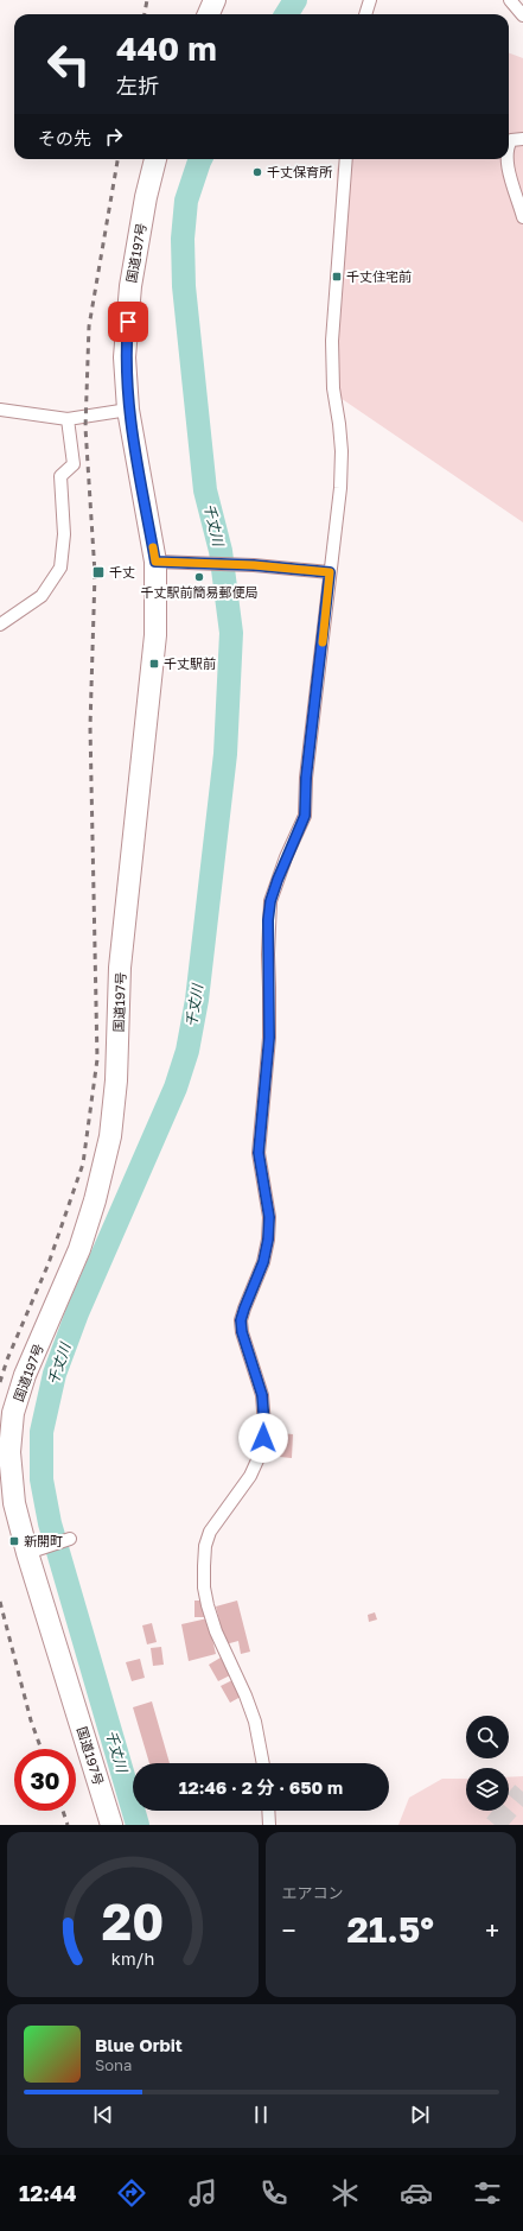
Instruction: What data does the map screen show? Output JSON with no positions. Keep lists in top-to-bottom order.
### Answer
{
  "streets": {
    "highway": ["国道197号"]
  },
  "water": ["千丈川"],
  "places": {
    "other": ["千丈保育所", "千丈駅前簡易郵便局"],
    "transit": [
      "千丈住宅前",
      "千丈",
      "千丈駅前",
      "新開町"
    ]
  },
  "page": {
    "turn": ["440 m", "左折"],
    "then": "その先",
    "limit": "30",
    "trip": "12:46 · 2 分 · 650 m",
    "tile": "エアコン",
    "heat": ["−", "21.5°", "+"],
    "song": ["Blue Orbit", "Sona"],
    "tabs": "12:44",
    "gauge": ["20", "km/h"]
  }
}
